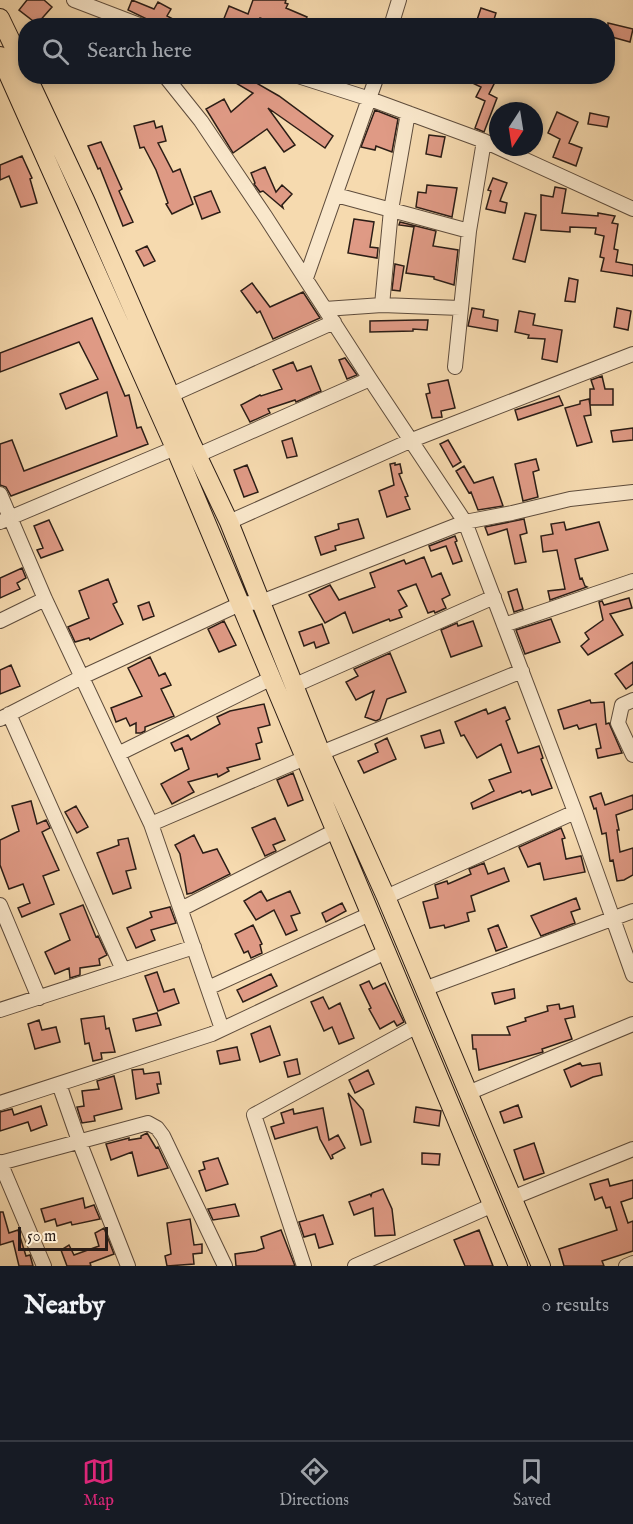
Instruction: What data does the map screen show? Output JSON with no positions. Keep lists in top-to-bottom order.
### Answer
{
  "scale_bar": "50 m",
  "north": "bottom",
  "page": {
    "search": "Search here",
    "scale": "50 m",
    "heading": ["Nearby", "0 results"],
    "nav": ["Map", "Directions", "Saved"]
  }
}
